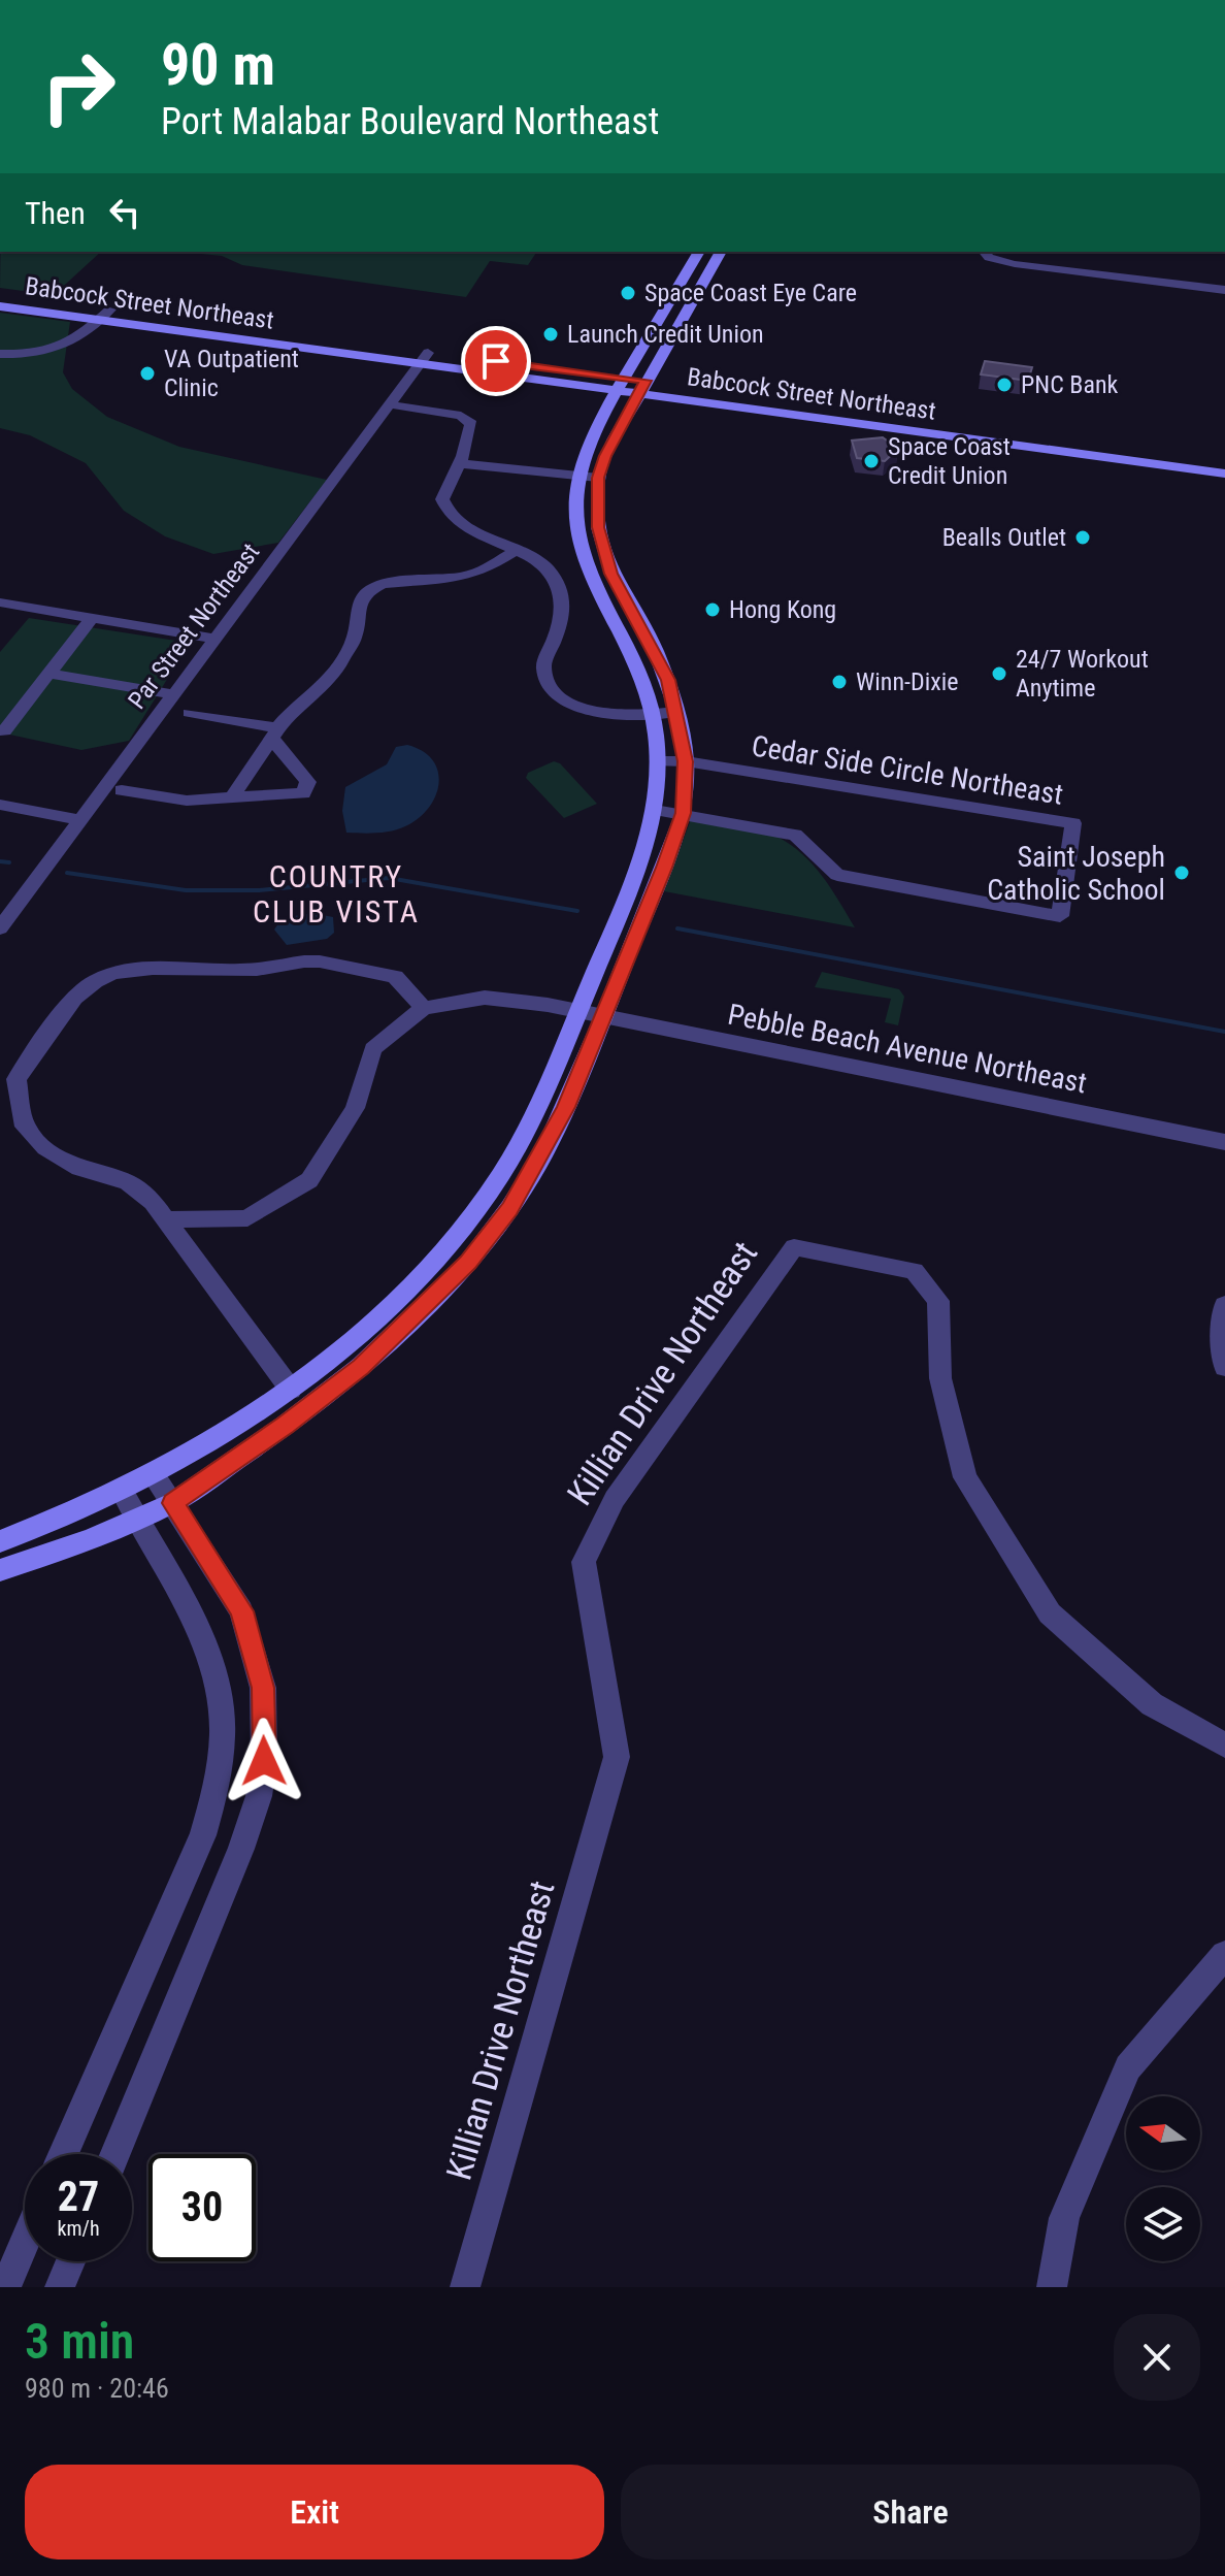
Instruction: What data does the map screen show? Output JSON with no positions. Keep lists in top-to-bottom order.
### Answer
{
  "streets": {
    "street": [
      "Babcock Street Northeast",
      "Par Street Northeast",
      "Cedar Side Circle Northeast",
      "Pebble Beach Avenue Northeast",
      "Killian Drive Northeast"
    ]
  },
  "crossings": [
    ["Babcock Street Northeast", "Par Street Northeast"]
  ],
  "districts": ["COUNTRY CLUB VISTA"],
  "places": [
    "Space Coast Eye Care",
    "Launch Credit Union",
    "VA Outpatient Clinic",
    "PNC Bank",
    "Space Coast Credit Union",
    "Bealls Outlet",
    "Hong Kong",
    "24/7 Workout Anytime",
    "Winn-Dixie",
    "Saint Joseph Catholic School"
  ],
  "north": "left",
  "page": {
    "turn": ["90 m", "Port Malabar Boulevard Northeast"],
    "then": "Then",
    "speed": "27 km/h",
    "limit": "30",
    "heading": ["3 min", "980 m · 20:46"],
    "buttons": ["Exit", "Share"]
  }
}
